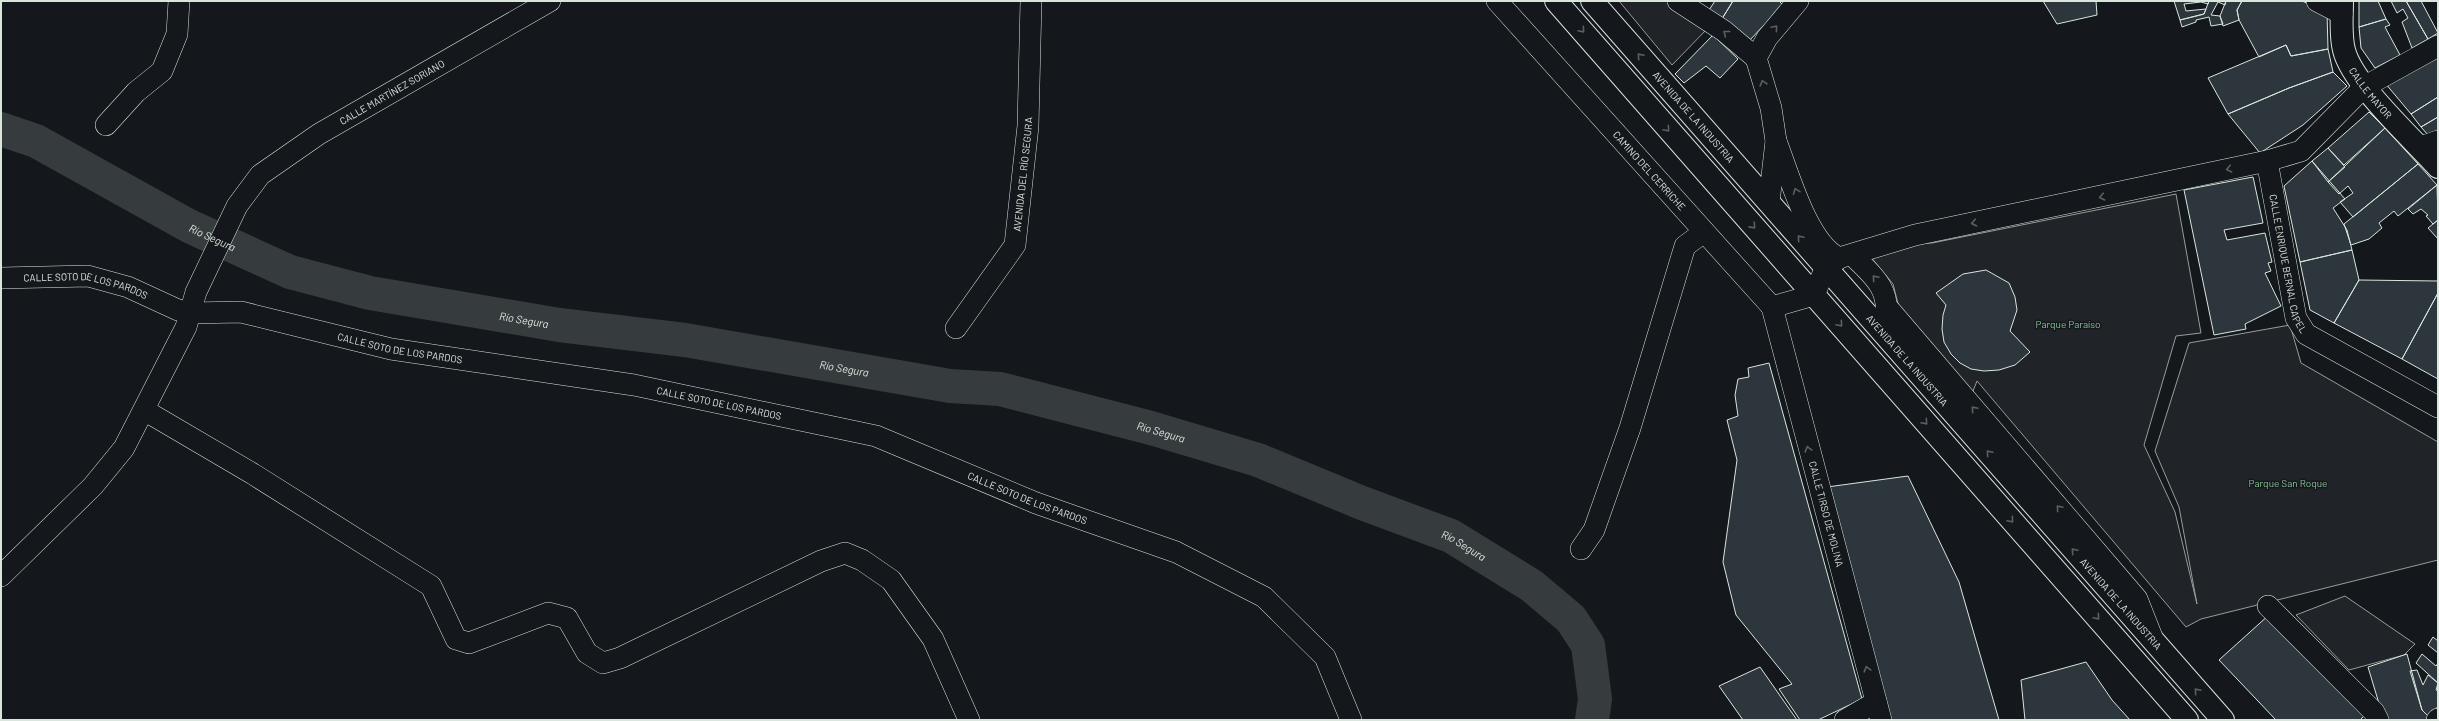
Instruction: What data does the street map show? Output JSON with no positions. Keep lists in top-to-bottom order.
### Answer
{
  "streets": {
    "main road": ["CALLE MAYOR", "AVENIDA DE LA INDUSTRIA"],
    "street": [
      "CALLE MARTÍNEZ SORIANO",
      "CAMINO DEL CERRICHE",
      "AVENIDA DEL RÍO SEGURA",
      "CALLE ENRIQUE BERNAL CAPEL",
      "CALLE SOTO DE LOS PARDOS",
      "CALLE TIRSO DE MOLINA"
    ]
  },
  "crossings": [
    ["CALLE MARTÍNEZ SORIANO", "CALLE SOTO DE LOS PARDOS"],
    ["CAMINO DEL CERRICHE", "CALLE TIRSO DE MOLINA"]
  ],
  "water": ["Río Segura"],
  "parks": ["Parque Paraíso", "Parque San Roque"]
}
